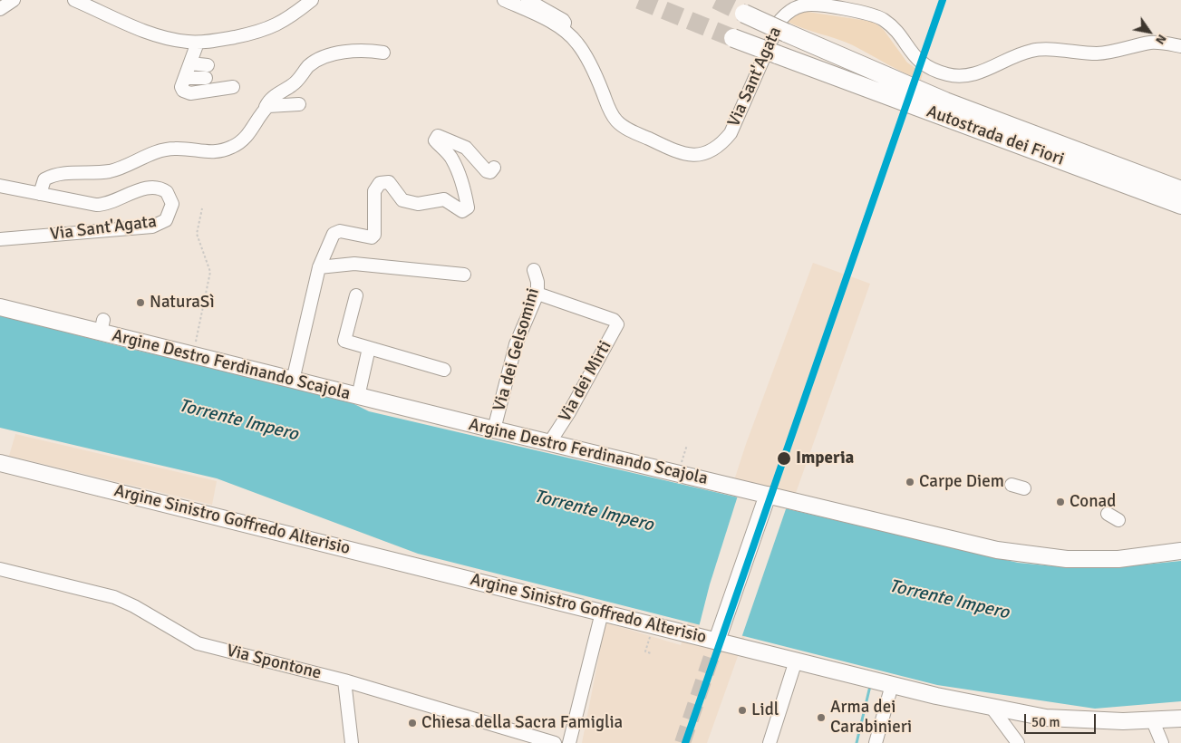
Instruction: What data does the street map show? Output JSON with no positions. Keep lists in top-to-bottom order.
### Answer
{
  "streets": {
    "highway": ["Autostrada dei Fiori"],
    "main road": ["Argine Destro Ferdinando Scajola", "Argine Sinistro Goffredo Alterisio"],
    "street": [
      "Via Sant'Agata",
      "Via dei Gelsomini",
      "Via dei Mirti",
      "Via Spontone"
    ]
  },
  "crossings": [
    ["Via dei Gelsomini", "Argine Destro Ferdinando Scajola"],
    ["Via dei Gelsomini", "Via dei Mirti"],
    ["Argine Destro Ferdinando Scajola", "Via dei Mirti"]
  ],
  "water": ["Torrente Impero"],
  "places": [
    "NaturaSì",
    "Imperia",
    "Carpe Diem",
    "Conad",
    "Lidl",
    "Arma dei Carabinieri",
    "Chiesa della Sacra Famiglia"
  ],
  "scale_bar": "50 m",
  "north": "bottom right"
}
